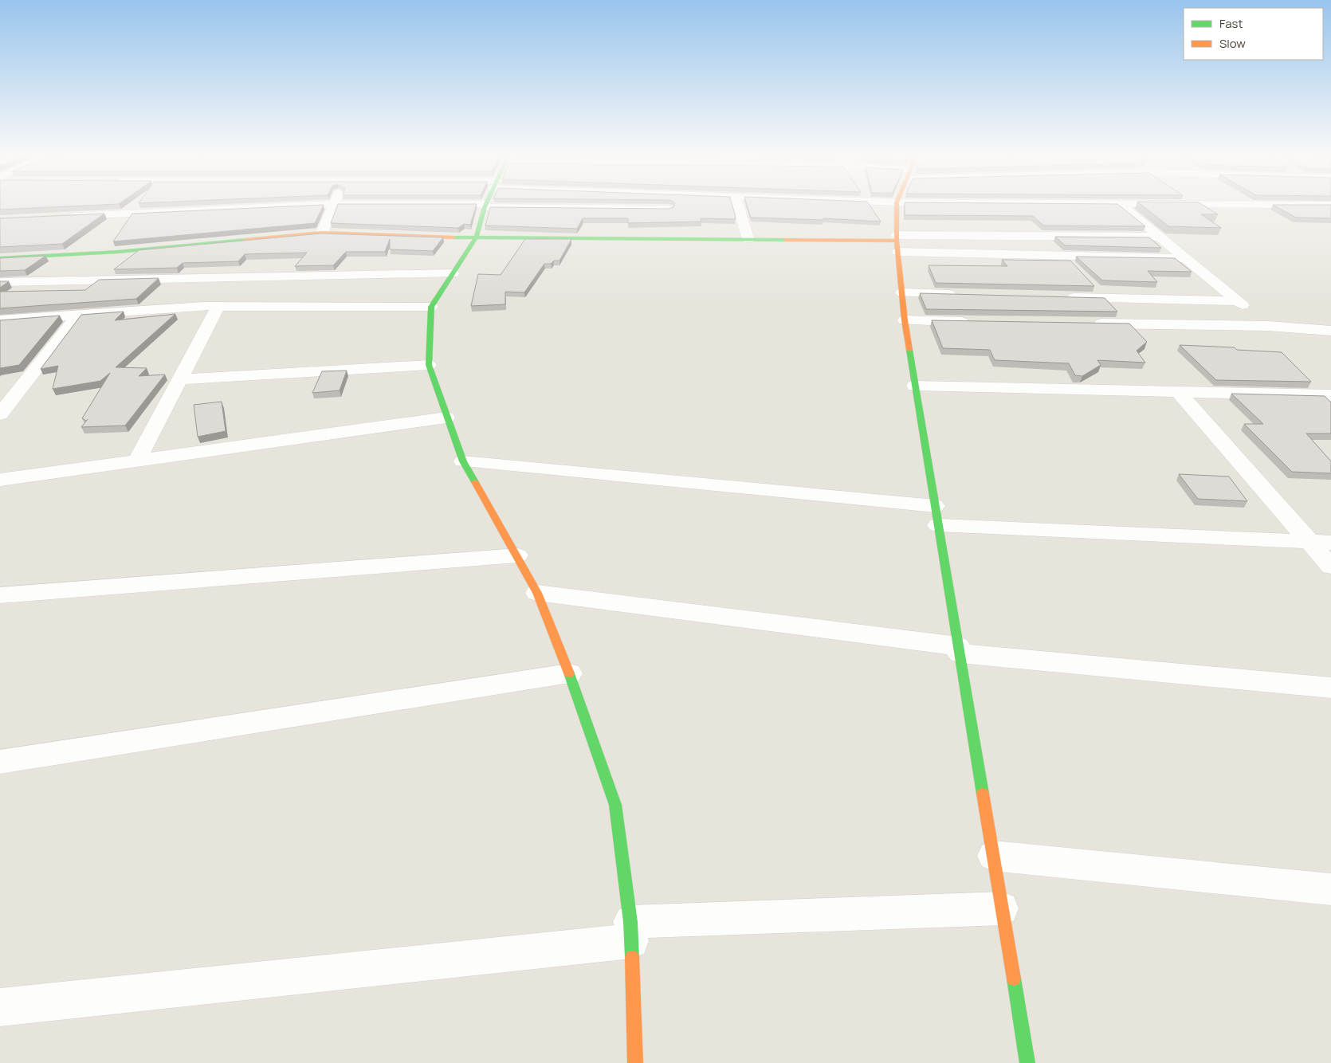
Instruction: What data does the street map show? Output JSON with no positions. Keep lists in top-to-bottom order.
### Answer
{
  "legend": ["Fast", "Slow"]
}
